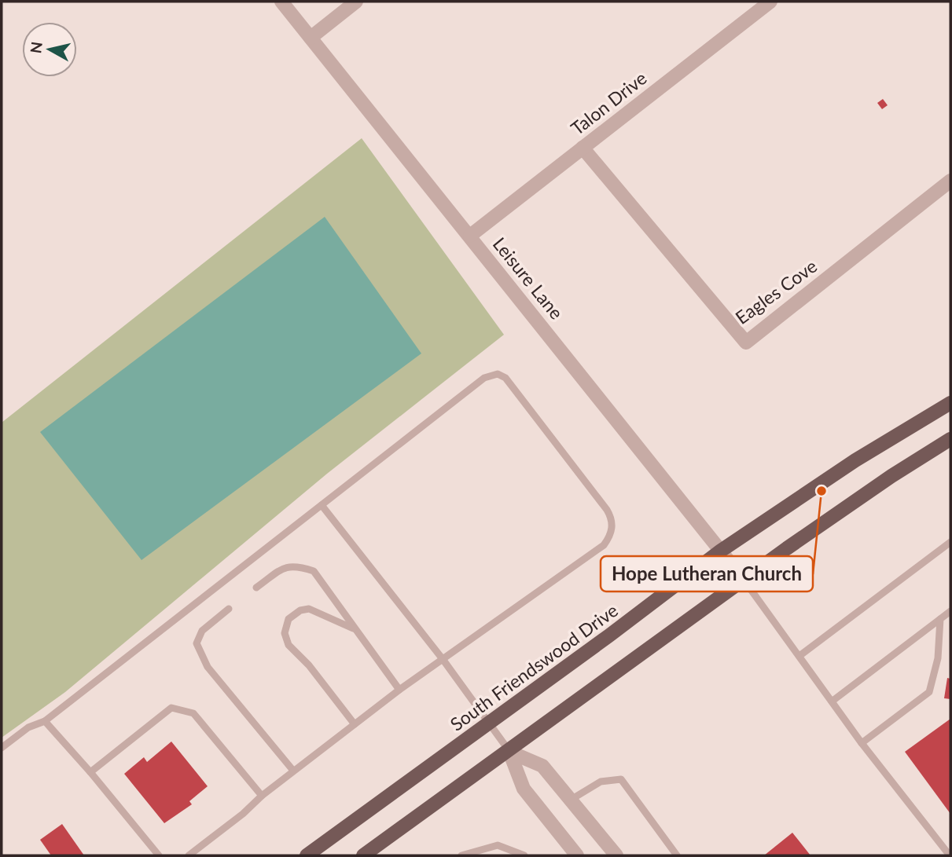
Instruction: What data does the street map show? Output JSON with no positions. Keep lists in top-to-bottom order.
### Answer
{
  "streets": {
    "main road": ["South Friendswood Drive"],
    "street": ["Talon Drive", "Leisure Lane", "Eagles Cove"]
  },
  "crossings": [
    ["Talon Drive", "Leisure Lane"],
    ["Talon Drive", "Eagles Cove"],
    ["Leisure Lane", "South Friendswood Drive"]
  ],
  "places": ["Hope Lutheran Church"],
  "north": "left"
}
